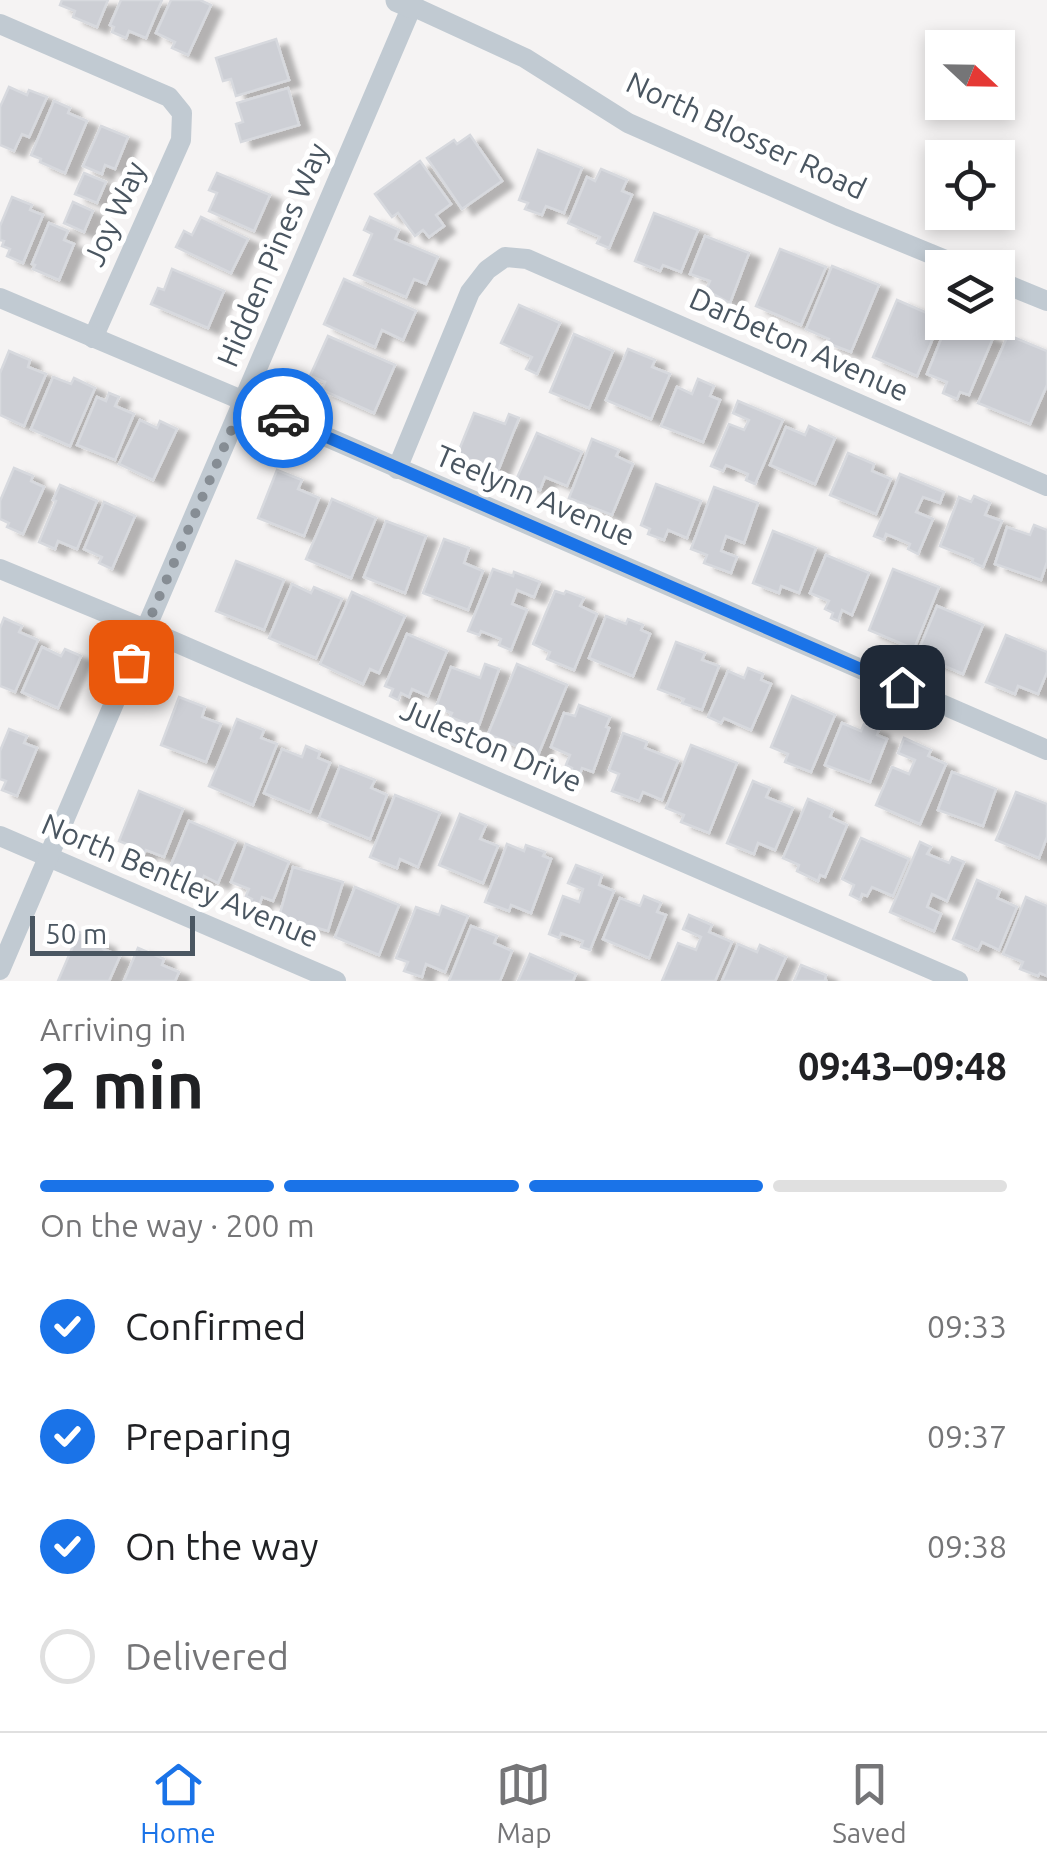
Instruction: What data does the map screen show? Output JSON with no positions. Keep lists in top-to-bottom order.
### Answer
{
  "streets": {
    "street": [
      "North Blosser Road",
      "Joy Way",
      "Hidden Pines Way",
      "Darbeton Avenue",
      "Teelynn Avenue",
      "Juleston Drive",
      "North Bentley Avenue"
    ]
  },
  "crossings": [
    ["North Blosser Road", "Hidden Pines Way"],
    ["Joy Way", "Teelynn Avenue"],
    ["Hidden Pines Way", "Teelynn Avenue"],
    ["Hidden Pines Way", "Juleston Drive"],
    ["Hidden Pines Way", "North Bentley Avenue"],
    ["Darbeton Avenue", "Teelynn Avenue"]
  ],
  "scale_bar": "50 m",
  "north": "right",
  "page": {
    "scale": "50 m",
    "heading": ["2 min", "Arriving in", "09:43–09:48"],
    "bar": "On the way · 200 m",
    "list": [
      ["Confirmed", "09:33"],
      ["Preparing", "09:37"],
      ["On the way", "09:38"],
      "Delivered"
    ],
    "tabs": ["Home", "Map", "Saved"]
  }
}
